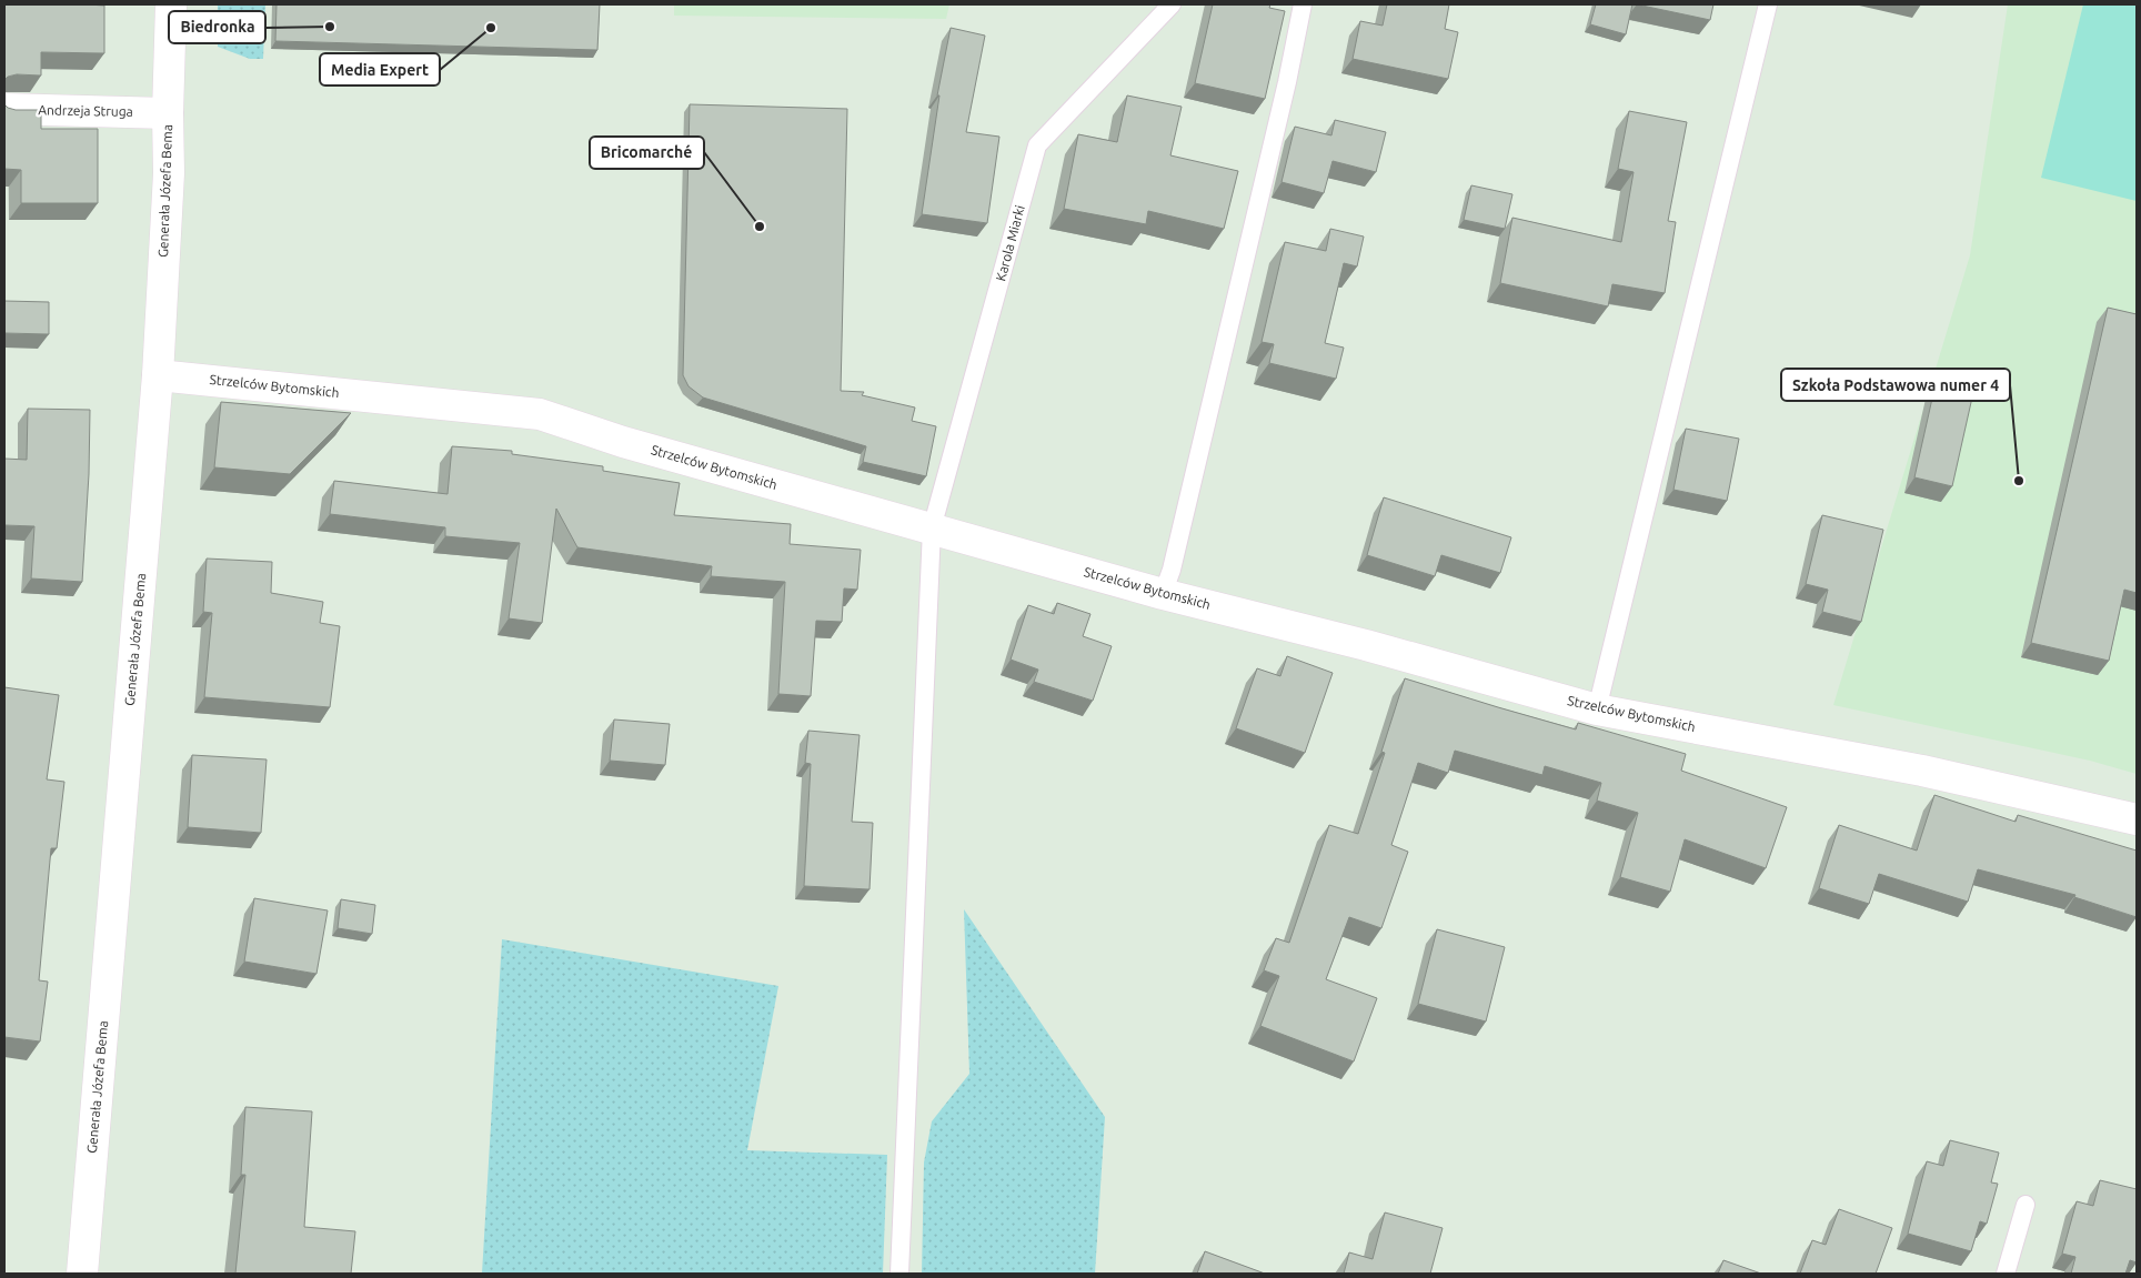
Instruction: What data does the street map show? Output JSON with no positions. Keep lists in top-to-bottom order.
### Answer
{
  "streets": {
    "street": ["Andrzeja Struga", "Generała Józefa Bema", "Strzelców Bytomskich"],
    "lane": ["Karola Miarki"]
  },
  "crossings": [
    ["Andrzeja Struga", "Generała Józefa Bema"],
    ["Generała Józefa Bema", "Strzelców Bytomskich"],
    ["Karola Miarki", "Strzelców Bytomskich"]
  ],
  "places": [
    "Biedronka",
    "Media Expert",
    "Bricomarché",
    "Szkoła Podstawowa numer 4"
  ]
}
